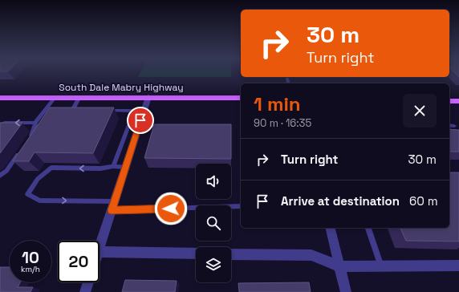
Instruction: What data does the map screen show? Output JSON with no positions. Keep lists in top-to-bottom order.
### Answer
{
  "streets": {
    "main road": ["South Dale Mabry Highway"]
  },
  "page": {
    "turn": ["30 m", "Turn right"],
    "heading": ["1 min", "90 m · 16:35"],
    "list": [
      {
        "name": "Turn right",
        "value": "30 m"
      },
      {
        "name": "Arrive at destination",
        "value": "60 m"
      }
    ],
    "speed": "10 km/h",
    "limit": "20"
  }
}
